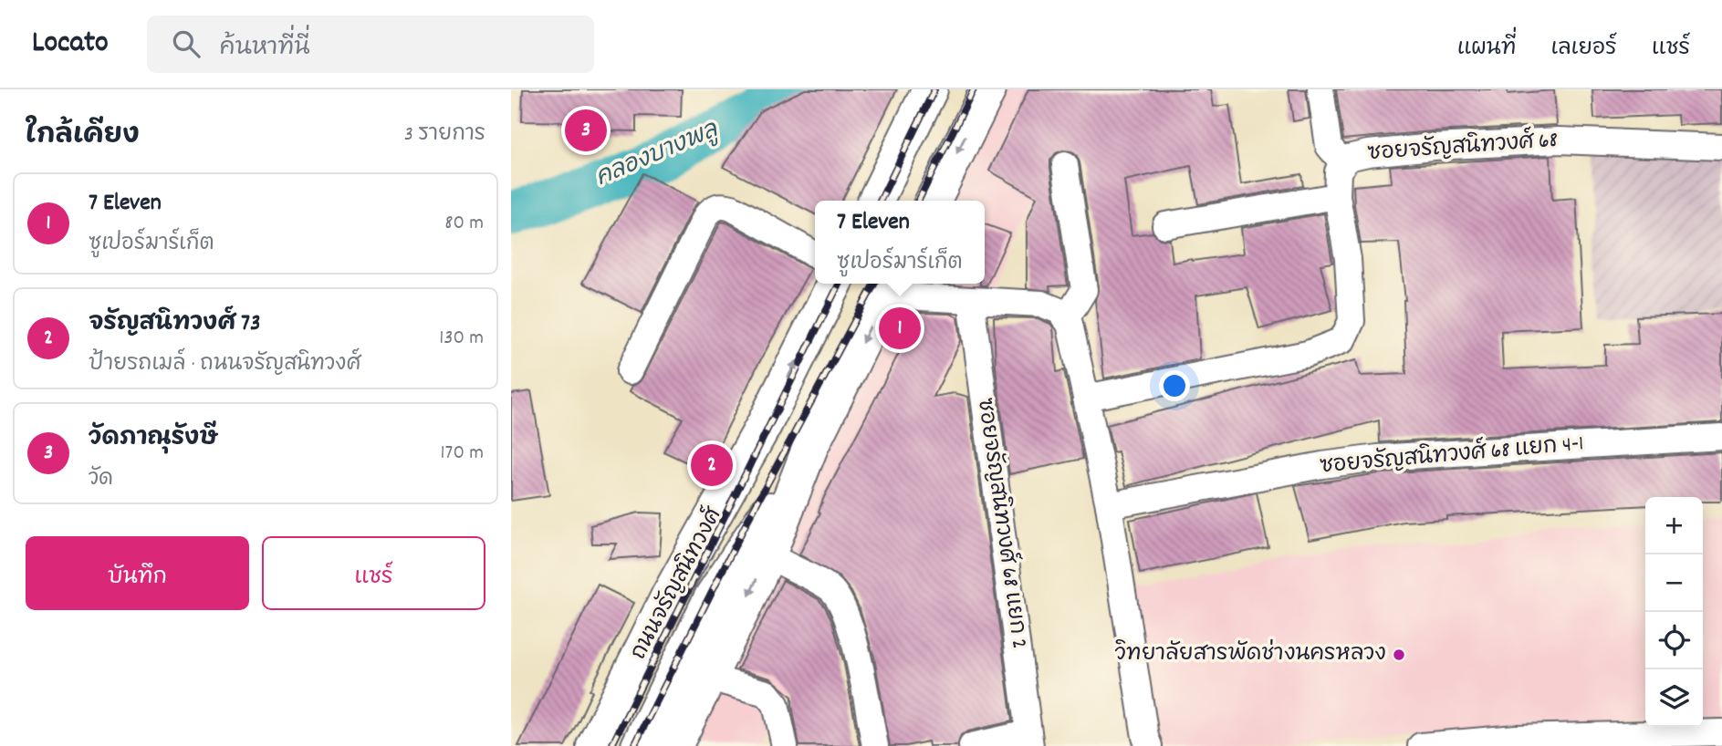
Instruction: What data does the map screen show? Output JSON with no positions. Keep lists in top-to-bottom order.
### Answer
{
  "streets": {
    "main road": ["ถนนจรัญสนิทวงศ์"],
    "street": ["ซอยจรัญสนิทวงศ์ 68", "ซอยจรัญสนิทวงศ์ 68 แยก 4-1", "ซอยจรัญสนิทวงศ์ 68 แยก 2"]
  },
  "water": ["คลองบางพลู"],
  "places": ["วิทยาลัยสารพัดช่างนครหลวง"],
  "page": {
    "header": "Locato",
    "search": "ค้นหาที่นี่",
    "nav": ["แผนที่", "เลเยอร์", "แชร์"],
    "heading": ["ใกล้เคียง", "3 รายการ"],
    "pins": ["3", "1", "2"],
    "list": [
      {
        "mark": "1",
        "name": "7 Eleven",
        "note": "ซูเปอร์มาร์เก็ต",
        "value": "80 m"
      },
      {
        "mark": "2",
        "name": "จรัญสนิทวงศ์ 73",
        "note": "ป้ายรถเมล์ · ถนนจรัญสนิทวงศ์",
        "value": "130 m"
      },
      {
        "mark": "3",
        "name": "วัดภาณุรังษี",
        "note": "วัด",
        "value": "170 m"
      }
    ],
    "popup": ["7 Eleven", "ซูเปอร์มาร์เก็ต"],
    "map_buttons": ["+", "−"],
    "buttons": ["บันทึก", "แชร์"]
  }
}
